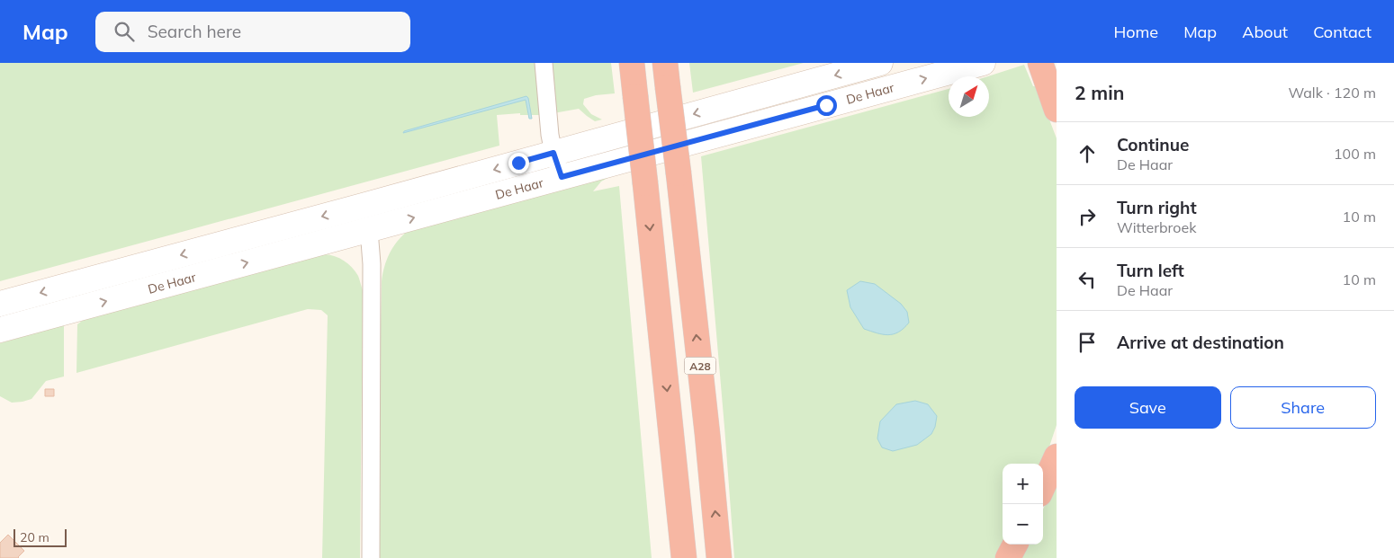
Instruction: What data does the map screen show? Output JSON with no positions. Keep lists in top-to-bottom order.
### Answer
{
  "streets": {
    "highway": ["A28"],
    "street": ["De Haar"]
  },
  "scale_bar": "20 m",
  "north": "top right",
  "page": {
    "header": "Map",
    "search": "Search here",
    "nav": [
      "Home",
      "Map",
      "About",
      "Contact"
    ],
    "heading": ["2 min", "Walk · 120 m"],
    "list": [
      ["Continue", "De Haar", "100 m"],
      ["Turn right", "Witterbroek", "10 m"],
      ["Turn left", "De Haar", "10 m"],
      "Arrive at destination"
    ],
    "buttons": ["Save", "Share"],
    "map_buttons": ["+", "−"],
    "scale": "20 m"
  }
}
